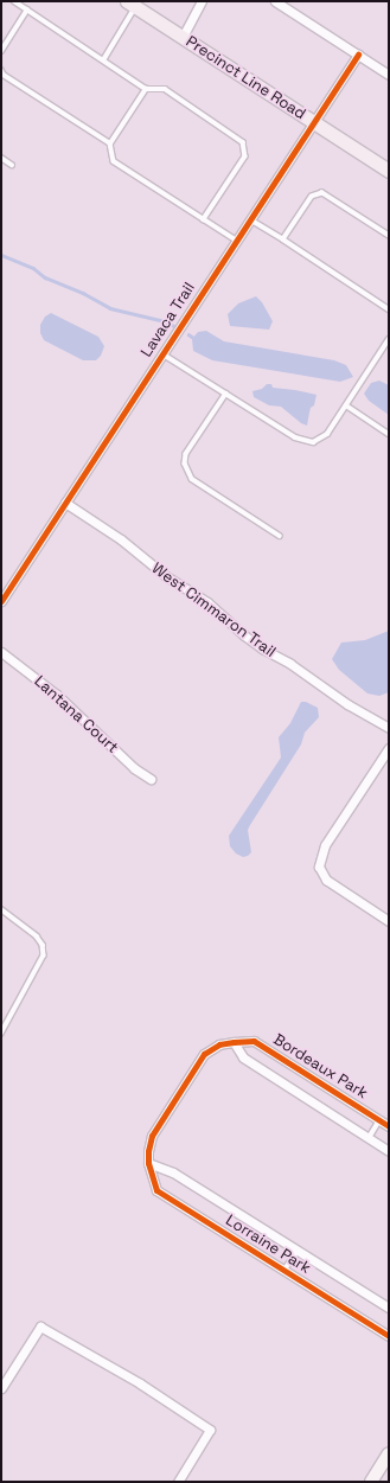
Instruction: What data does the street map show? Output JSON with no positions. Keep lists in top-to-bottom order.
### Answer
{
  "streets": {
    "main road": ["Precinct Line Road"],
    "street": [
      "Lavaca Trail",
      "West Cimmaron Trail",
      "Lantana Court",
      "Bordeaux Park",
      "Lorraine Park"
    ]
  },
  "crossings": [
    ["Precinct Line Road", "Lavaca Trail"],
    ["Lavaca Trail", "West Cimmaron Trail"],
    ["Bordeaux Park", "Lorraine Park"]
  ]
}
